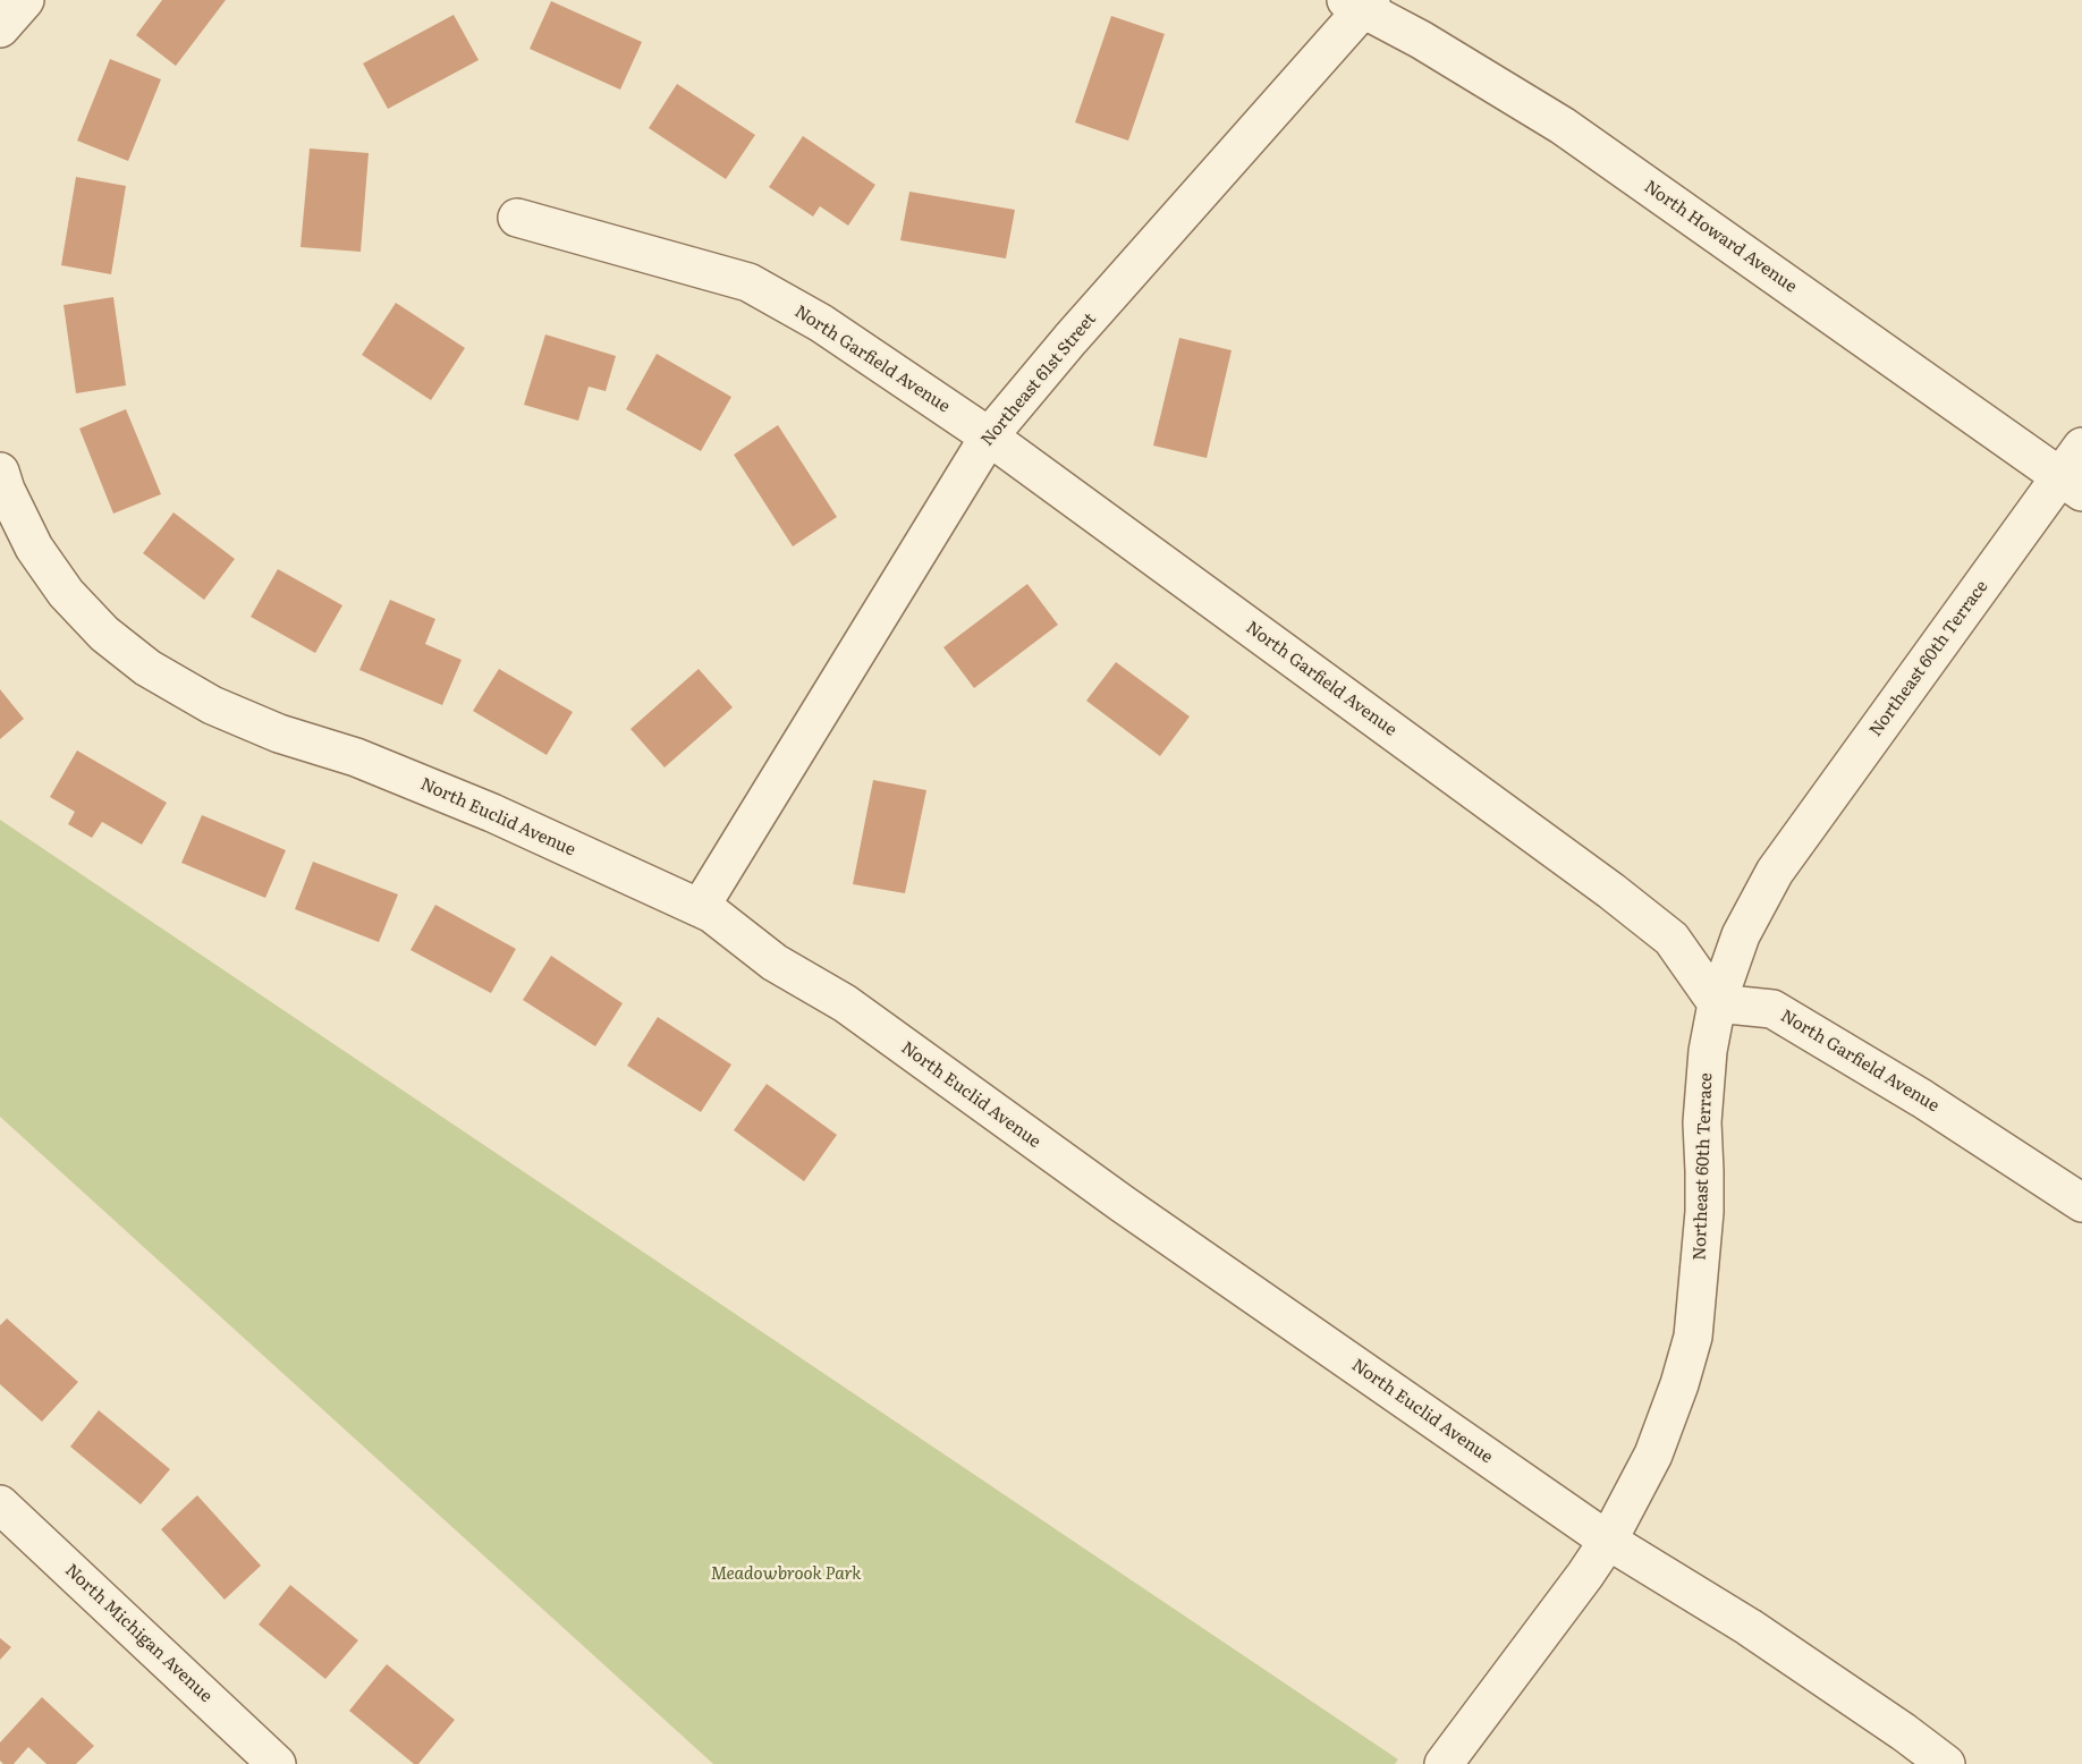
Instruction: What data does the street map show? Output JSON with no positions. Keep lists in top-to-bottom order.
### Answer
{
  "streets": {
    "street": [
      "North Howard Avenue",
      "North Garfield Avenue",
      "Northeast 61st Street",
      "Northeast 60th Terrace",
      "North Euclid Avenue",
      "North Michigan Avenue"
    ]
  },
  "crossings": [
    ["North Howard Avenue", "Northeast 61st Street"],
    ["North Howard Avenue", "Northeast 60th Terrace"],
    ["North Garfield Avenue", "Northeast 61st Street"],
    ["North Garfield Avenue", "Northeast 60th Terrace"],
    ["Northeast 61st Street", "North Euclid Avenue"],
    ["Northeast 60th Terrace", "North Euclid Avenue"]
  ],
  "parks": ["Meadowbrook Park"]
}
